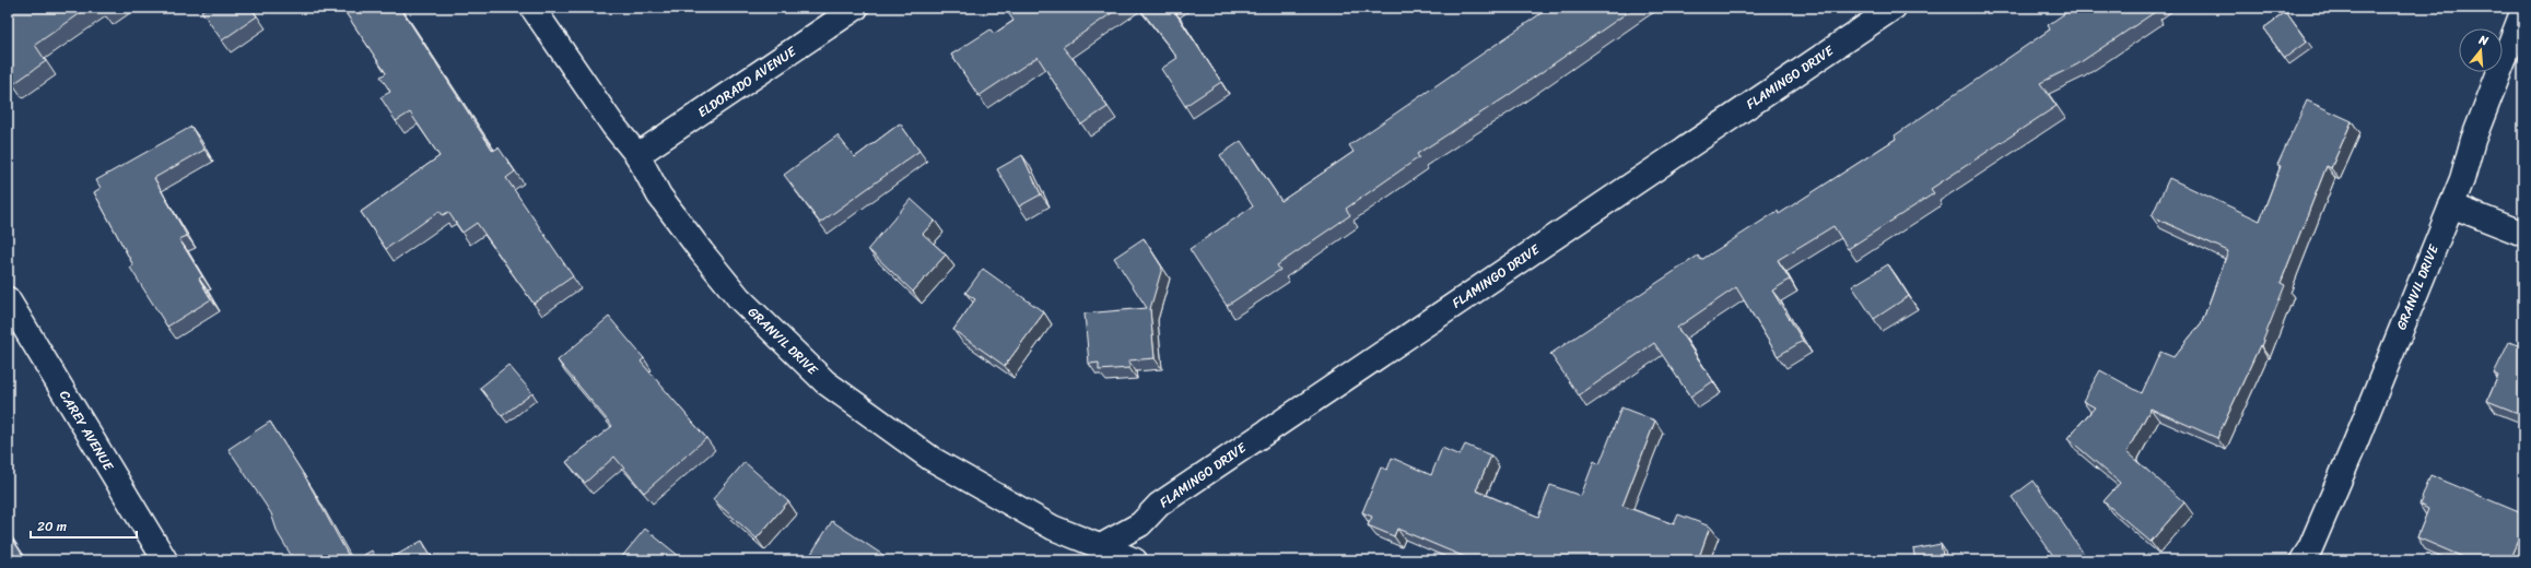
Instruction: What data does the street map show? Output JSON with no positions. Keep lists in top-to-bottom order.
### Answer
{
  "streets": {
    "street": [
      "FLAMINGO DRIVE",
      "ELDORADO AVENUE",
      "GRANVIL DRIVE",
      "CAREY AVENUE"
    ]
  },
  "crossings": [
    ["FLAMINGO DRIVE", "GRANVIL DRIVE"],
    ["ELDORADO AVENUE", "GRANVIL DRIVE"]
  ],
  "scale_bar": "20 m",
  "north": "top"
}
